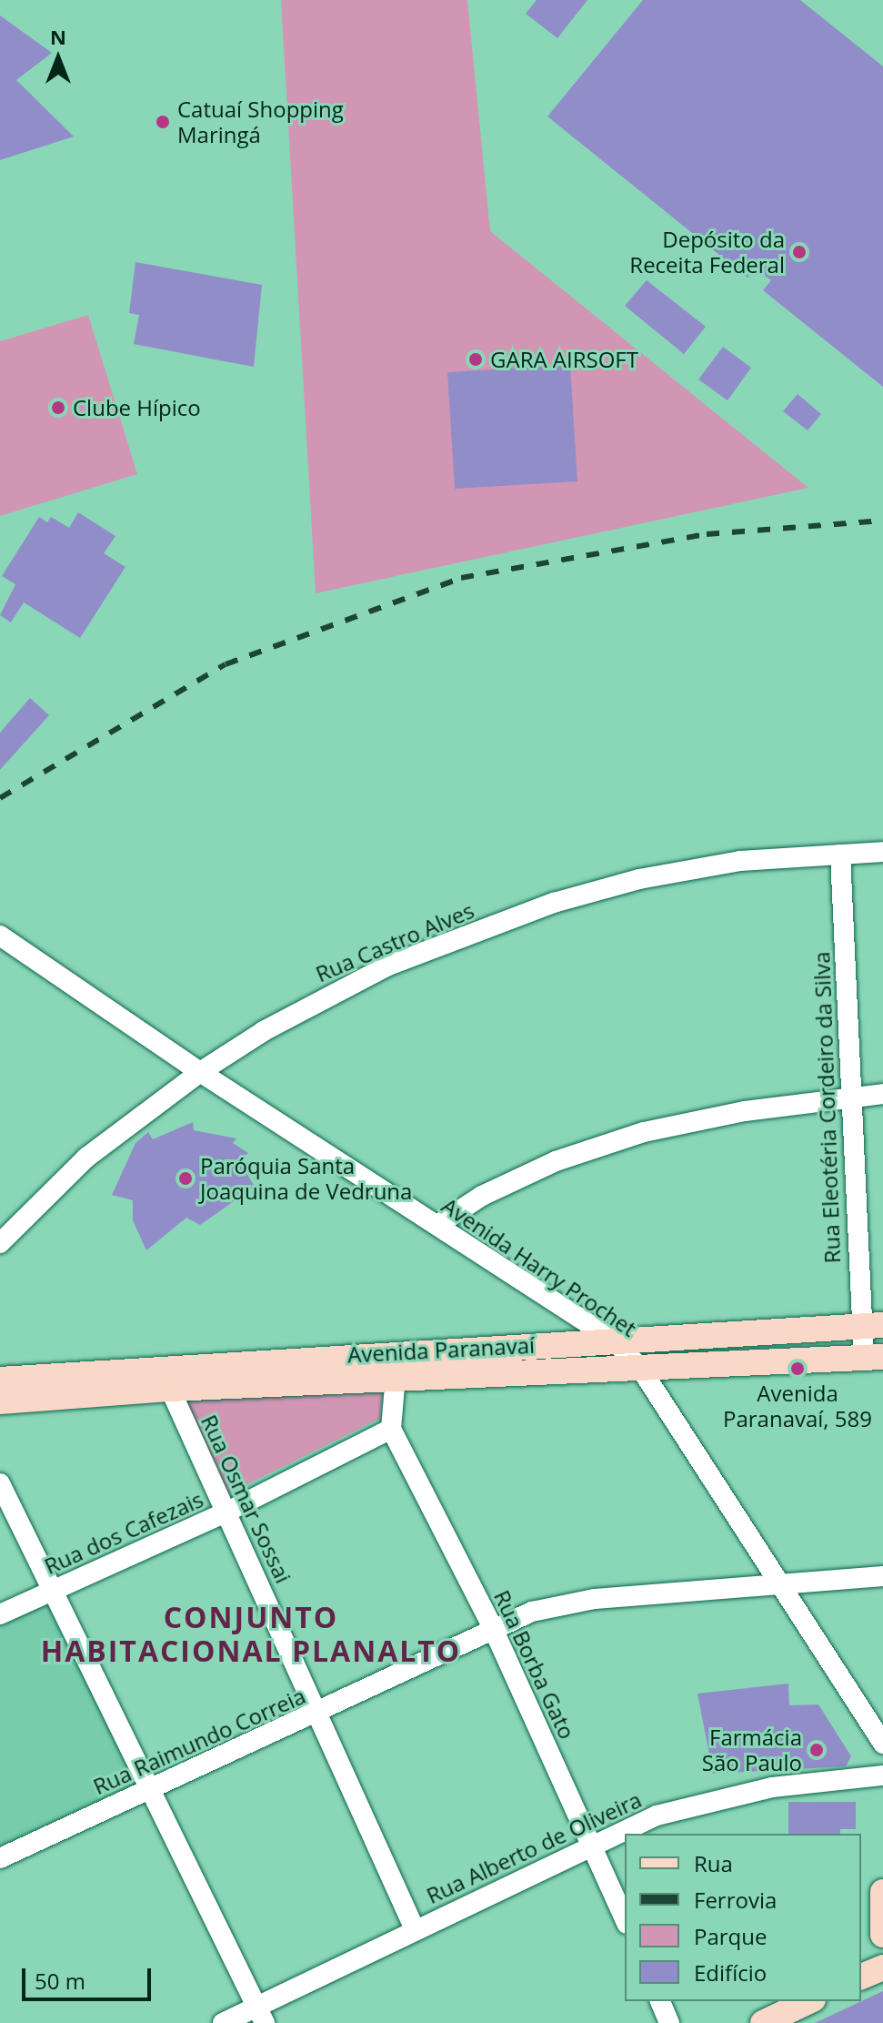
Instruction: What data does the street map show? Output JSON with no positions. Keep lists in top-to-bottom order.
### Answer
{
  "streets": {
    "main road": ["Avenida Paranavaí"],
    "street": [
      "Rua Castro Alves",
      "Rua Eleotéria Cordeiro da Silva",
      "Avenida Harry Prochet",
      "Rua Osmar Sossai",
      "Rua dos Cafezais",
      "Rua Borba Gato",
      "Rua Raimundo Correia",
      "Rua Alberto de Oliveira"
    ]
  },
  "crossings": [
    ["Rua Castro Alves", "Rua Eleotéria Cordeiro da Silva"],
    ["Rua Castro Alves", "Avenida Harry Prochet"],
    ["Rua Eleotéria Cordeiro da Silva", "Avenida Paranavaí"],
    ["Avenida Harry Prochet", "Avenida Paranavaí"],
    ["Avenida Harry Prochet", "Rua Raimundo Correia"],
    ["Avenida Paranavaí", "Rua Osmar Sossai"],
    ["Rua Osmar Sossai", "Rua dos Cafezais"],
    ["Rua Osmar Sossai", "Rua Raimundo Correia"],
    ["Rua Osmar Sossai", "Rua Alberto de Oliveira"],
    ["Rua dos Cafezais", "Rua Borba Gato"],
    ["Rua Borba Gato", "Rua Raimundo Correia"],
    ["Rua Borba Gato", "Rua Alberto de Oliveira"]
  ],
  "districts": ["CONJUNTO HABITACIONAL PLANALTO"],
  "places": [
    "Catuaí Shopping Maringá",
    "Depósito da Receita Federal",
    "GARA AIRSOFT",
    "Clube Hípico",
    "Paróquia Santa Joaquina de Vedruna",
    "Avenida Paranavaí, 589",
    "Farmácia São Paulo"
  ],
  "legend": [
    "Rua",
    "Ferrovia",
    "Parque",
    "Edifício"
  ],
  "scale_bar": "50 m",
  "north": "top"
}
